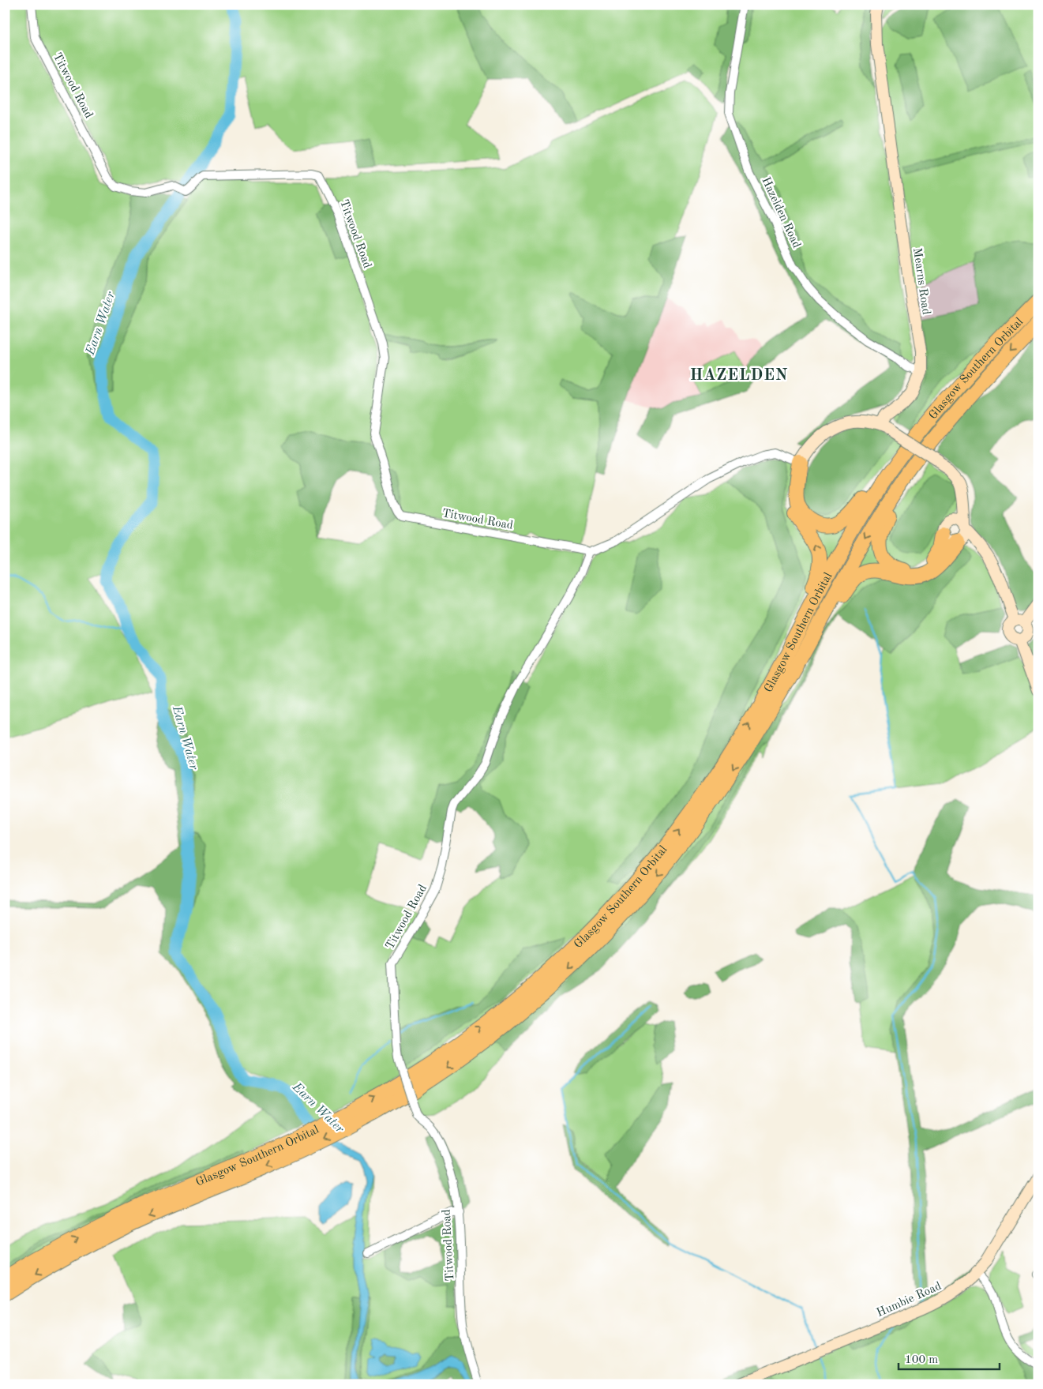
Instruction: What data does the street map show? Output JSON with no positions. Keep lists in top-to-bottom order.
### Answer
{
  "streets": {
    "highway": ["Glasgow Southern Orbital"],
    "street": [
      "Titwood Road",
      "Hazelden Road",
      "Mearns Road",
      "Humbie Road"
    ]
  },
  "crossings": [
    ["Hazelden Road", "Mearns Road"]
  ],
  "districts": ["HAZELDEN"],
  "water": ["Earn Water"],
  "scale_bar": "100 m"
}
